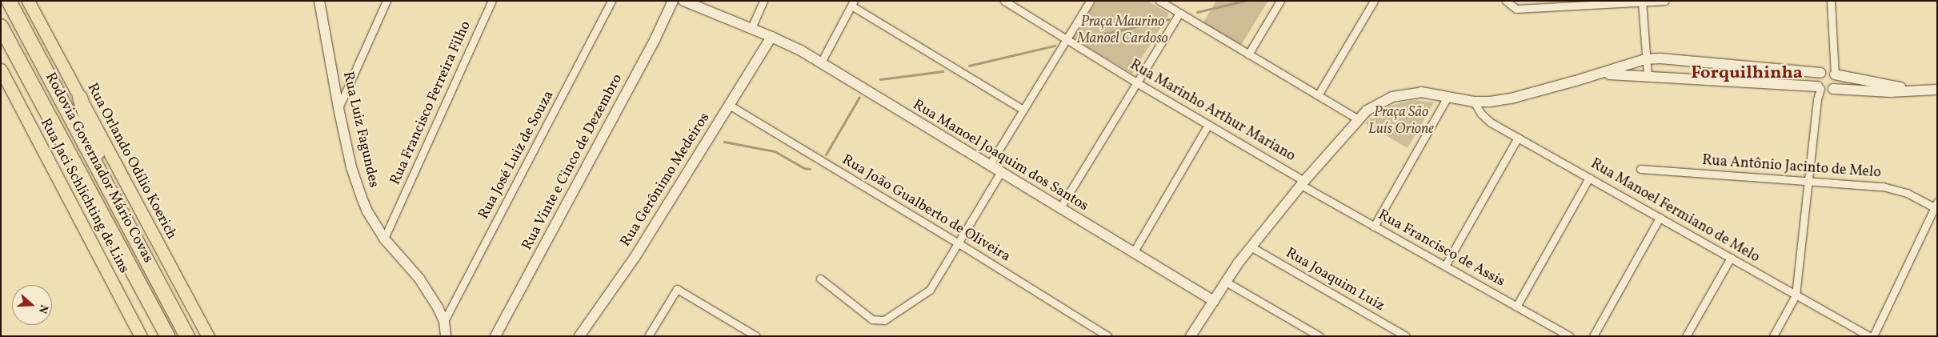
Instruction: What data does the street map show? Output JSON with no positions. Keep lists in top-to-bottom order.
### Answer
{
  "streets": {
    "highway": ["Rodovia Governador Mário Covas"],
    "main road": [
      "Rua Luiz Fagundes",
      "Rua Manoel Joaquim dos Santos",
      "Rua Orlando Odílio Koerich",
      "Rua Vinte e Cinco de Dezembro",
      "Rua Gerônimo Medeiros",
      "Rua Jaci Schlichting de Lins"
    ],
    "street": [
      "Rua Francisco Ferreira Filho",
      "Rua Marinho Arthur Mariano",
      "Rua José Luiz de Souza",
      "Rua Antônio Jacinto de Melo",
      "Rua João Gualberto de Oliveira",
      "Rua Manoel Fermiano de Melo",
      "Rua Francisco de Assis",
      "Rua Joaquim Luiz"
    ]
  },
  "crossings": [
    ["Rua Francisco Ferreira Filho", "Rua Luiz Fagundes"],
    ["Rua Marinho Arthur Mariano", "Rua Francisco de Assis"],
    ["Rua Luiz Fagundes", "Rua José Luiz de Souza"],
    ["Rua Manoel Joaquim dos Santos", "Rua Gerônimo Medeiros"],
    ["Rua Gerônimo Medeiros", "Rua João Gualberto de Oliveira"]
  ],
  "districts": ["Forquilhinha"],
  "parks": ["Praça Maurino Manoel Cardoso", "Praça São Luís Orione"],
  "north": "right"
}
